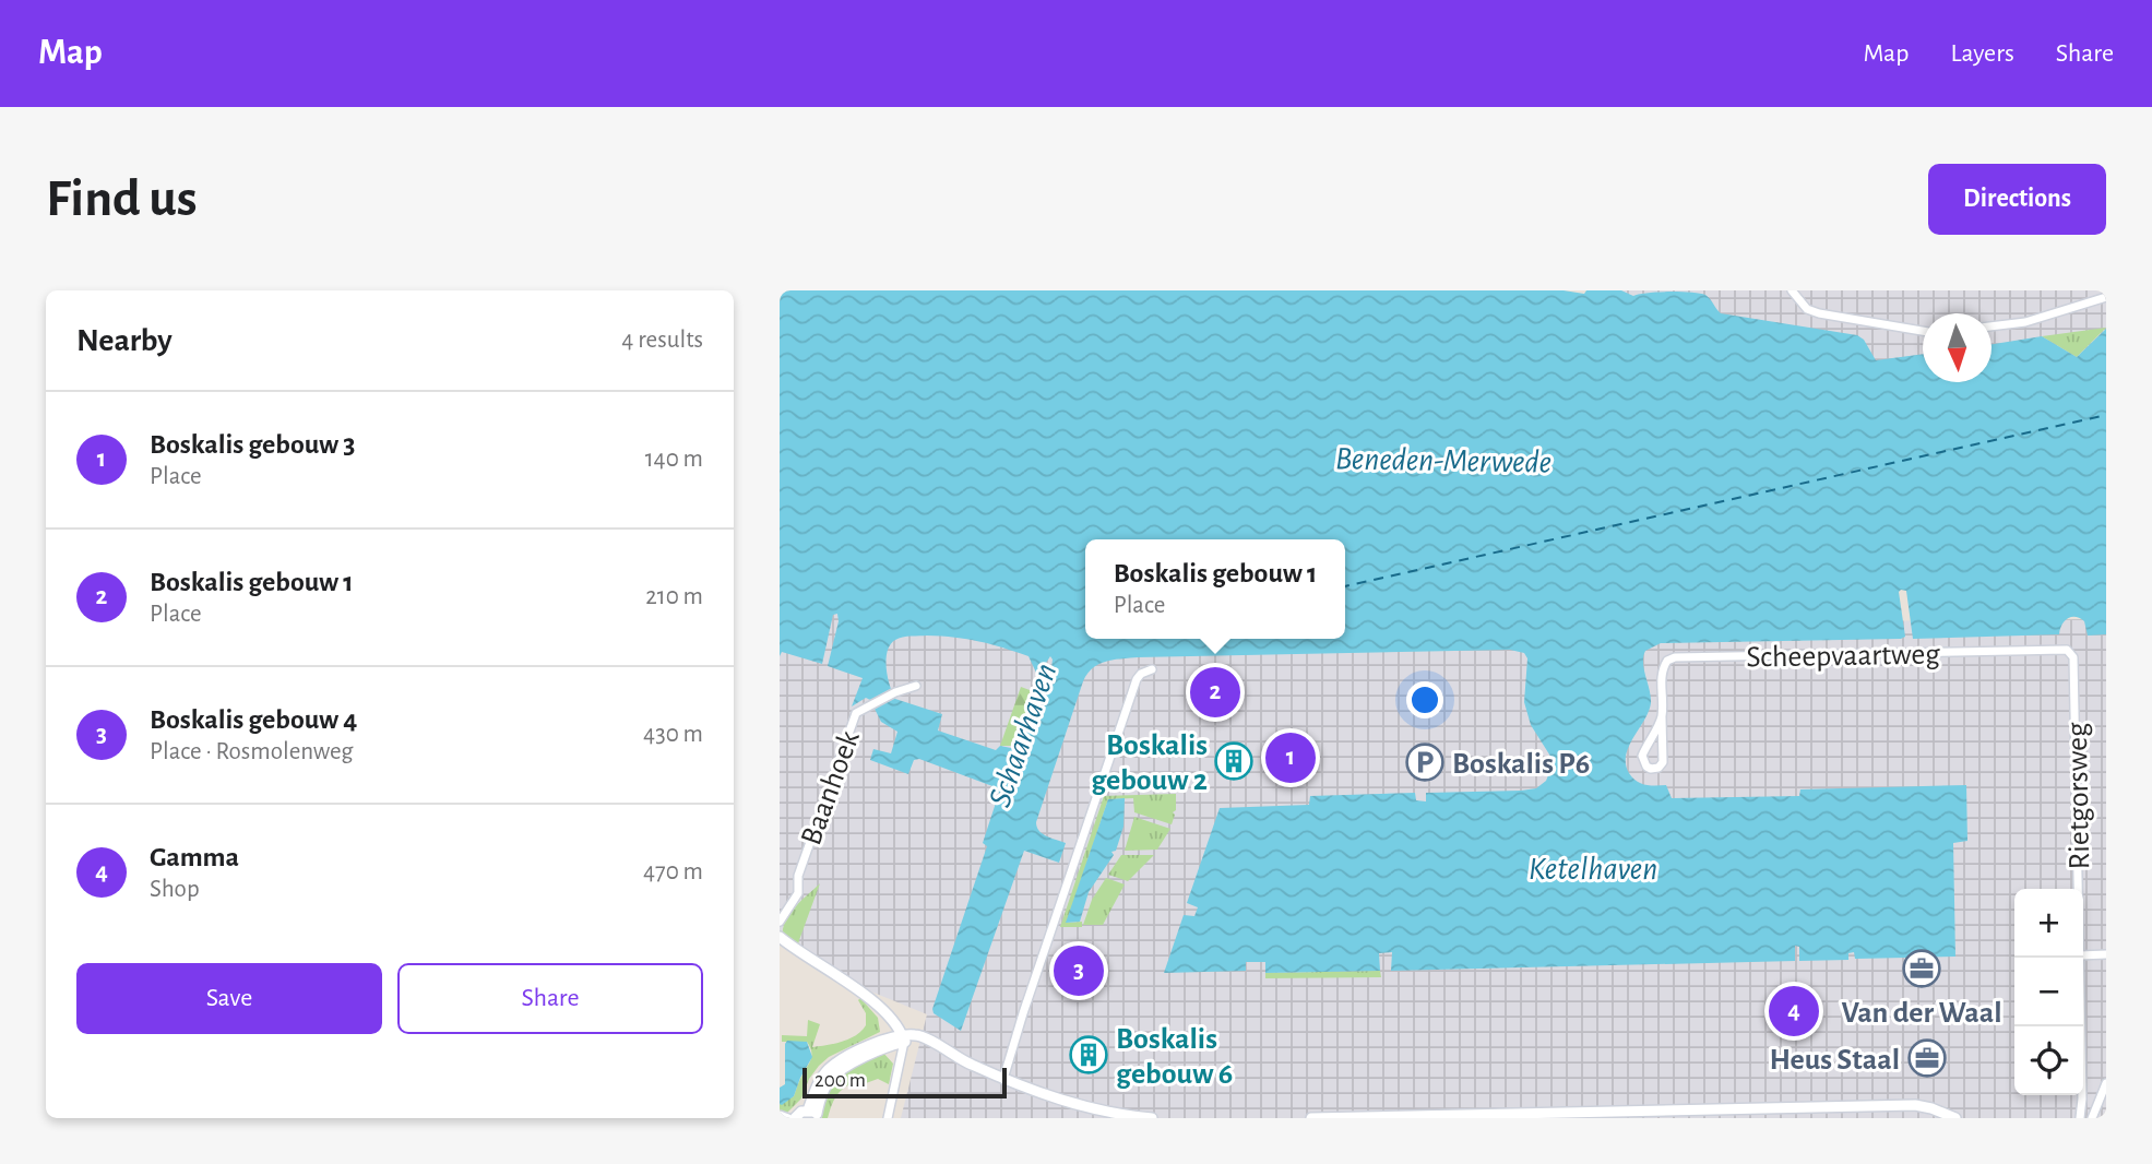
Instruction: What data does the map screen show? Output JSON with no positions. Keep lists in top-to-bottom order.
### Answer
{
  "streets": {
    "street": ["Scheepvaartweg", "Baanhoek", "Rietgorsweg"]
  },
  "crossings": [
    ["Scheepvaartweg", "Rietgorsweg"]
  ],
  "water": ["Beneden-Merwede", "Schaarhaven", "Ketelhaven"],
  "places": {
    "building": ["Boskalis gebouw 2", "Boskalis gebouw 6"],
    "parking": ["Boskalis P6"],
    "office": ["Van der Waal", "Heus Staal"]
  },
  "scale_bar": "200 m",
  "north": "bottom",
  "page": {
    "header": "Map",
    "nav": ["Map", "Layers", "Share"],
    "buttons": [
      "Directions",
      ["Save", "Share"]
    ],
    "title": "Find us",
    "heading": ["Nearby", "4 results"],
    "list": [
      {
        "mark": "1",
        "name": "Boskalis gebouw 3",
        "note": "Place",
        "value": "140 m"
      },
      {
        "mark": "2",
        "name": "Boskalis gebouw 1",
        "note": "Place",
        "value": "210 m"
      },
      {
        "mark": "3",
        "name": "Boskalis gebouw 4",
        "note": "Place · Rosmolenweg",
        "value": "430 m"
      },
      {
        "mark": "4",
        "name": "Gamma",
        "note": "Shop",
        "value": "470 m"
      }
    ],
    "popup": ["Boskalis gebouw 1", "Place"],
    "pins": [
      "2",
      "1",
      "3",
      "4"
    ],
    "map_buttons": ["+", "−"],
    "scale": "200 m"
  }
}
